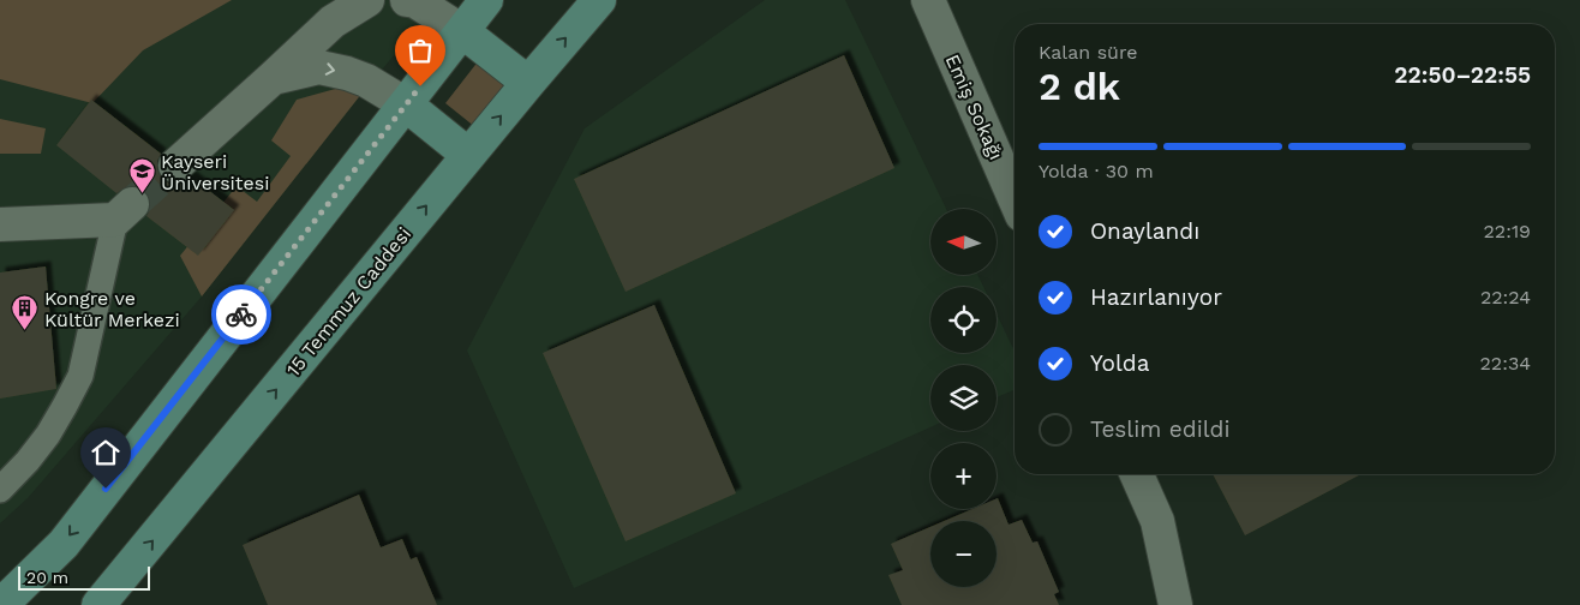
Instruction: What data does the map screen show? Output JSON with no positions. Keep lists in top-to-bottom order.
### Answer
{
  "streets": {
    "main road": ["15 Temmuz Caddesi"],
    "street": ["Emiş Sokağı"]
  },
  "places": {
    "school or university": ["Kayseri Üniversitesi"],
    "building": ["Kongre ve Kültür Merkezi"]
  },
  "scale_bar": "20 m",
  "north": "left",
  "page": {
    "heading": ["2 dk", "Kalan süre", "22:50–22:55"],
    "bar": "Yolda · 30 m",
    "list": [
      ["Onaylandı", "22:19"],
      ["Hazırlanıyor", "22:24"],
      ["Yolda", "22:34"],
      "Teslim edildi"
    ],
    "map_buttons": ["+", "−"],
    "scale": "20 m"
  }
}
